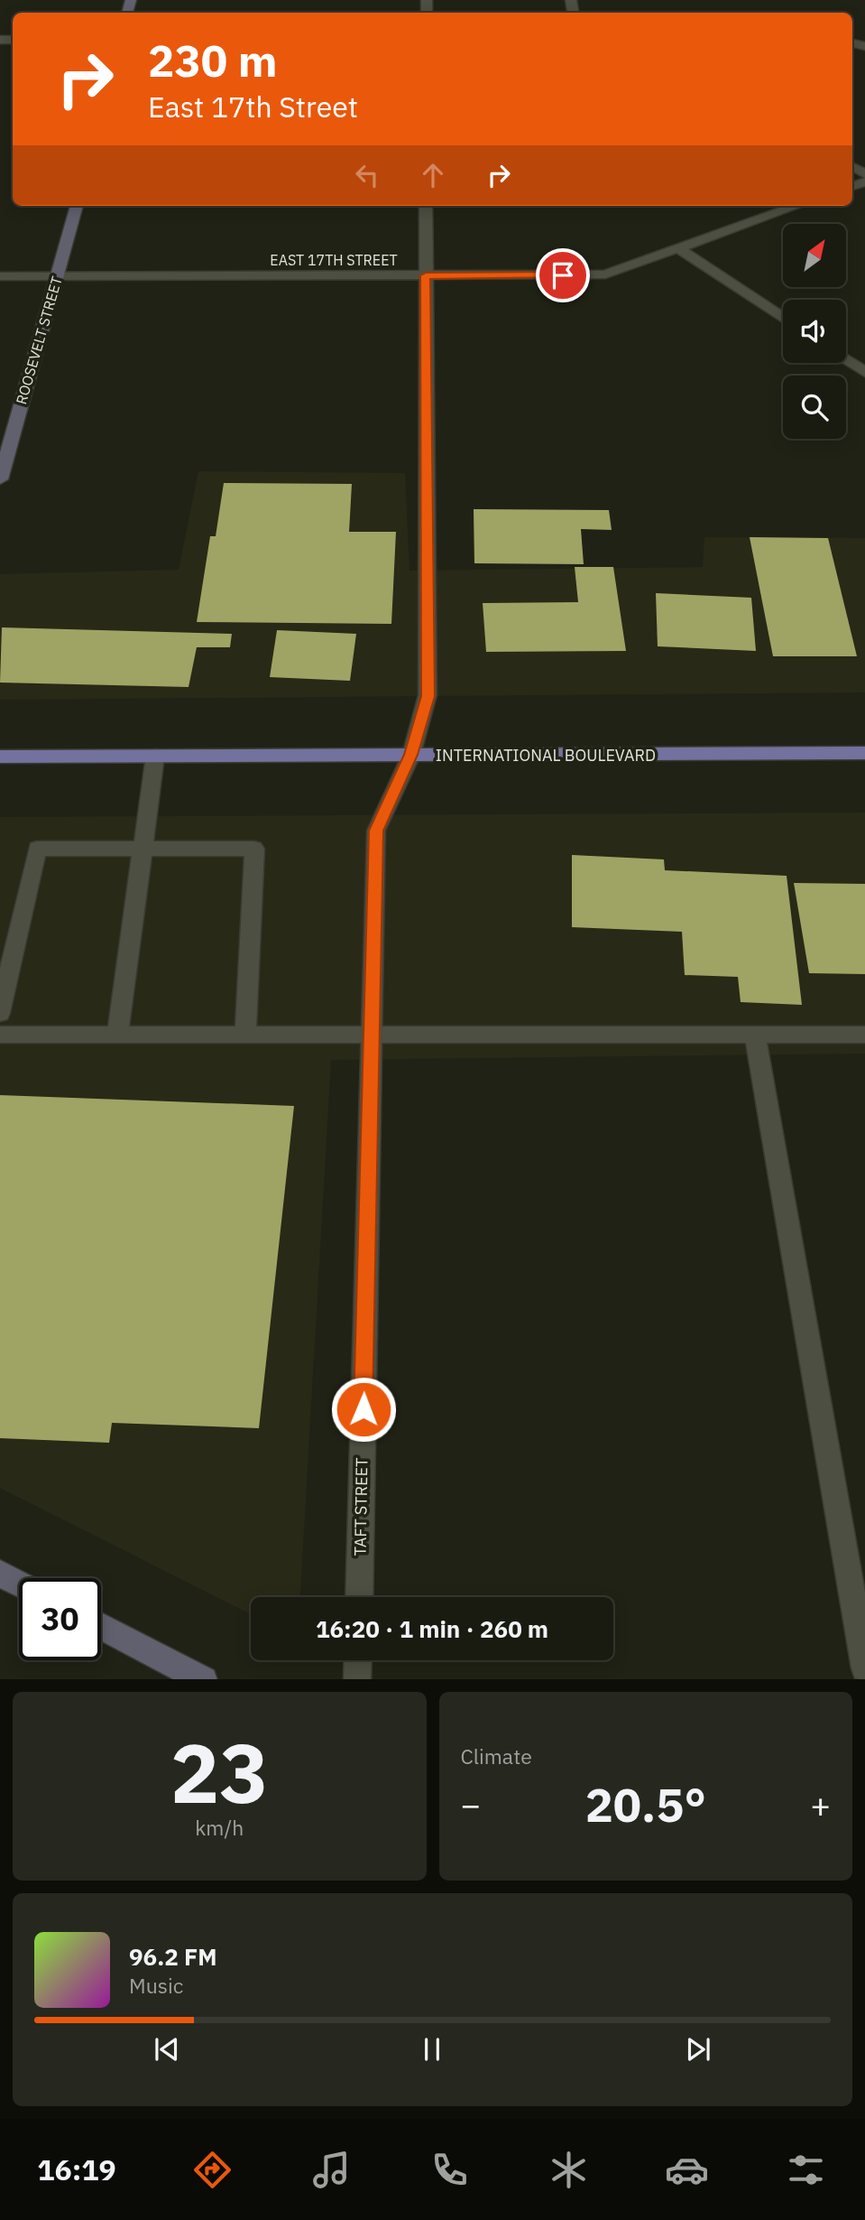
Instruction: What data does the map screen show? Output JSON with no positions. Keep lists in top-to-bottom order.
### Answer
{
  "streets": {
    "main road": ["INTERNATIONAL BOULEVARD"],
    "street": ["EAST 17TH STREET", "ROOSEVELT STREET", "TAFT STREET"]
  },
  "crossings": [
    ["EAST 17TH STREET", "ROOSEVELT STREET"],
    ["EAST 17TH STREET", "TAFT STREET"],
    ["INTERNATIONAL BOULEVARD", "TAFT STREET"]
  ],
  "north": "top right",
  "page": {
    "turn": ["230 m", "East 17th Street"],
    "limit": "30",
    "trip": "16:20 · 1 min · 260 m",
    "tile": [
      ["23", "km/h"],
      "Climate"
    ],
    "heat": ["−", "20.5°", "+"],
    "song": ["96.2 FM", "Music"],
    "tabs": "16:19"
  }
}
